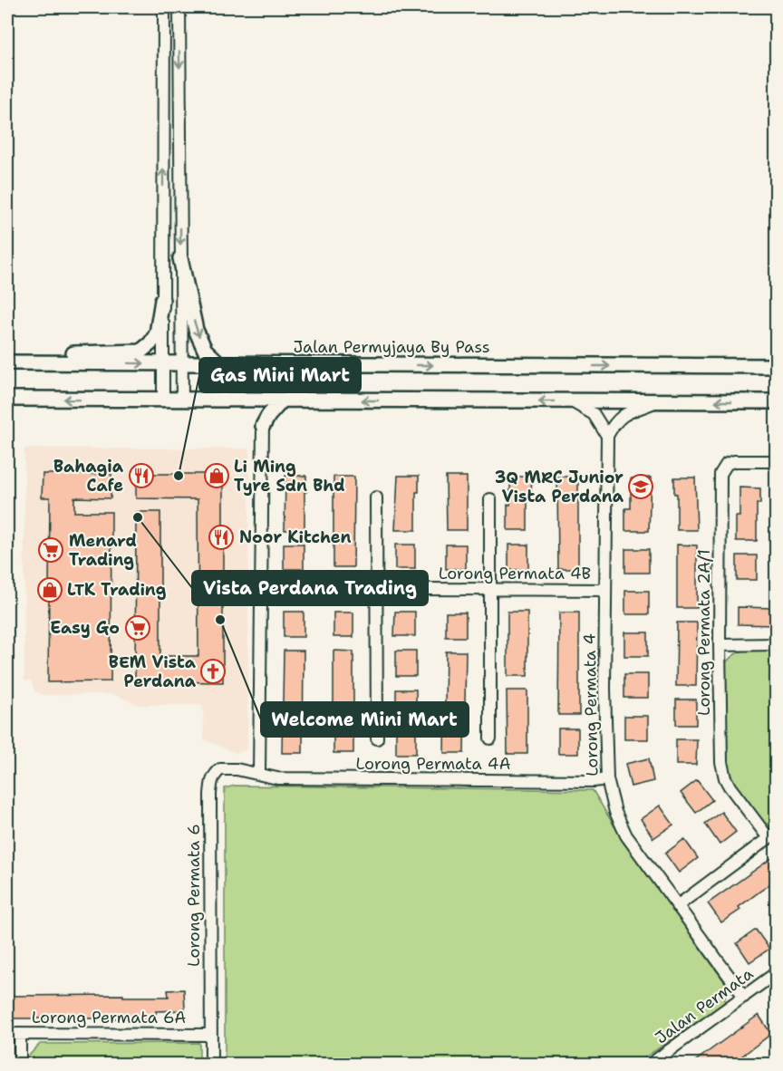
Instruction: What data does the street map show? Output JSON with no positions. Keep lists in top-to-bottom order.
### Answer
{
  "streets": {
    "main road": ["Jalan Permyjaya By Pass"],
    "street": [
      "Lorong Permata 4B",
      "Lorong Permata 2A/1",
      "Lorong Permata 4",
      "Lorong Permata 4A",
      "Lorong Permata 6",
      "Jalan Permata",
      "Lorong Permata 6A"
    ]
  },
  "crossings": [
    ["Lorong Permata 4B", "Lorong Permata 4"],
    ["Lorong Permata 4", "Lorong Permata 4A"],
    ["Lorong Permata 4", "Jalan Permata"],
    ["Lorong Permata 4A", "Lorong Permata 6"],
    ["Lorong Permata 6", "Lorong Permata 6A"]
  ],
  "places": {
    "restaurant": ["Bahagia Cafe", "Noor Kitchen"],
    "other": ["Gas Mini Mart", "Vista Perdana Trading", "Welcome Mini Mart"],
    "shop": ["Li Ming Tyre Sdn Bhd", "LTK Trading"],
    "school or university": ["3Q MRC Junior Vista Perdana"],
    "supermarket": ["Menard Trading", "Easy Go"],
    "church": ["BEM Vista Perdana"]
  }
}
